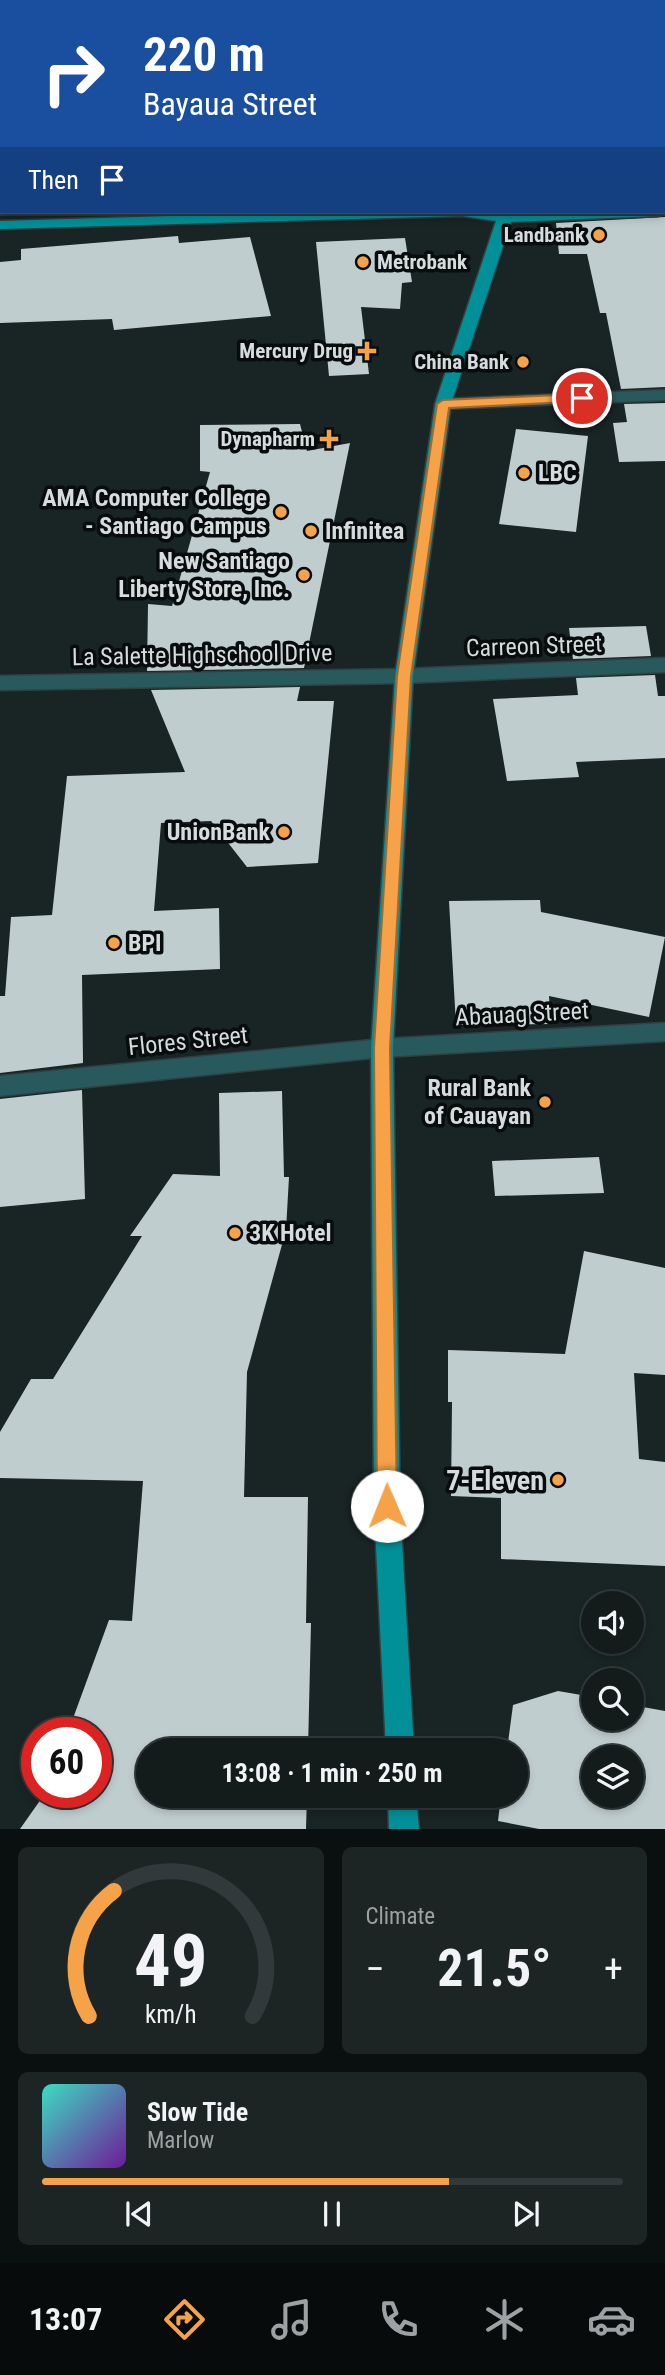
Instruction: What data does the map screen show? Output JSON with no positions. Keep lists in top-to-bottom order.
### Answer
{
  "streets": {
    "street": [
      "Carreon Street",
      "La Salette Highschool Drive",
      "Abauag Street",
      "Flores Street"
    ]
  },
  "crossings": [
    ["Carreon Street", "La Salette Highschool Drive"],
    ["Abauag Street", "Flores Street"]
  ],
  "places": {
    "other": [
      "Landbank",
      "Metrobank",
      "China Bank",
      "LBC",
      "AMA Computer College - Santiago Campus",
      "Infinitea",
      "New Santiago Liberty Store, Inc.",
      "UnionBank",
      "BPI",
      "Rural Bank of Cauayan",
      "3K Hotel",
      "7-Eleven"
    ],
    "health": ["Mercury Drug", "Dynapharm"]
  },
  "page": {
    "turn": ["220 m", "Bayaua Street"],
    "then": "Then",
    "limit": "60",
    "trip": "13:08 · 1 min · 250 m",
    "tile": "Climate",
    "heat": ["−", "21.5°", "+"],
    "song": ["Slow Tide", "Marlow"],
    "tabs": "13:07",
    "gauge": ["49", "km/h"]
  }
}
